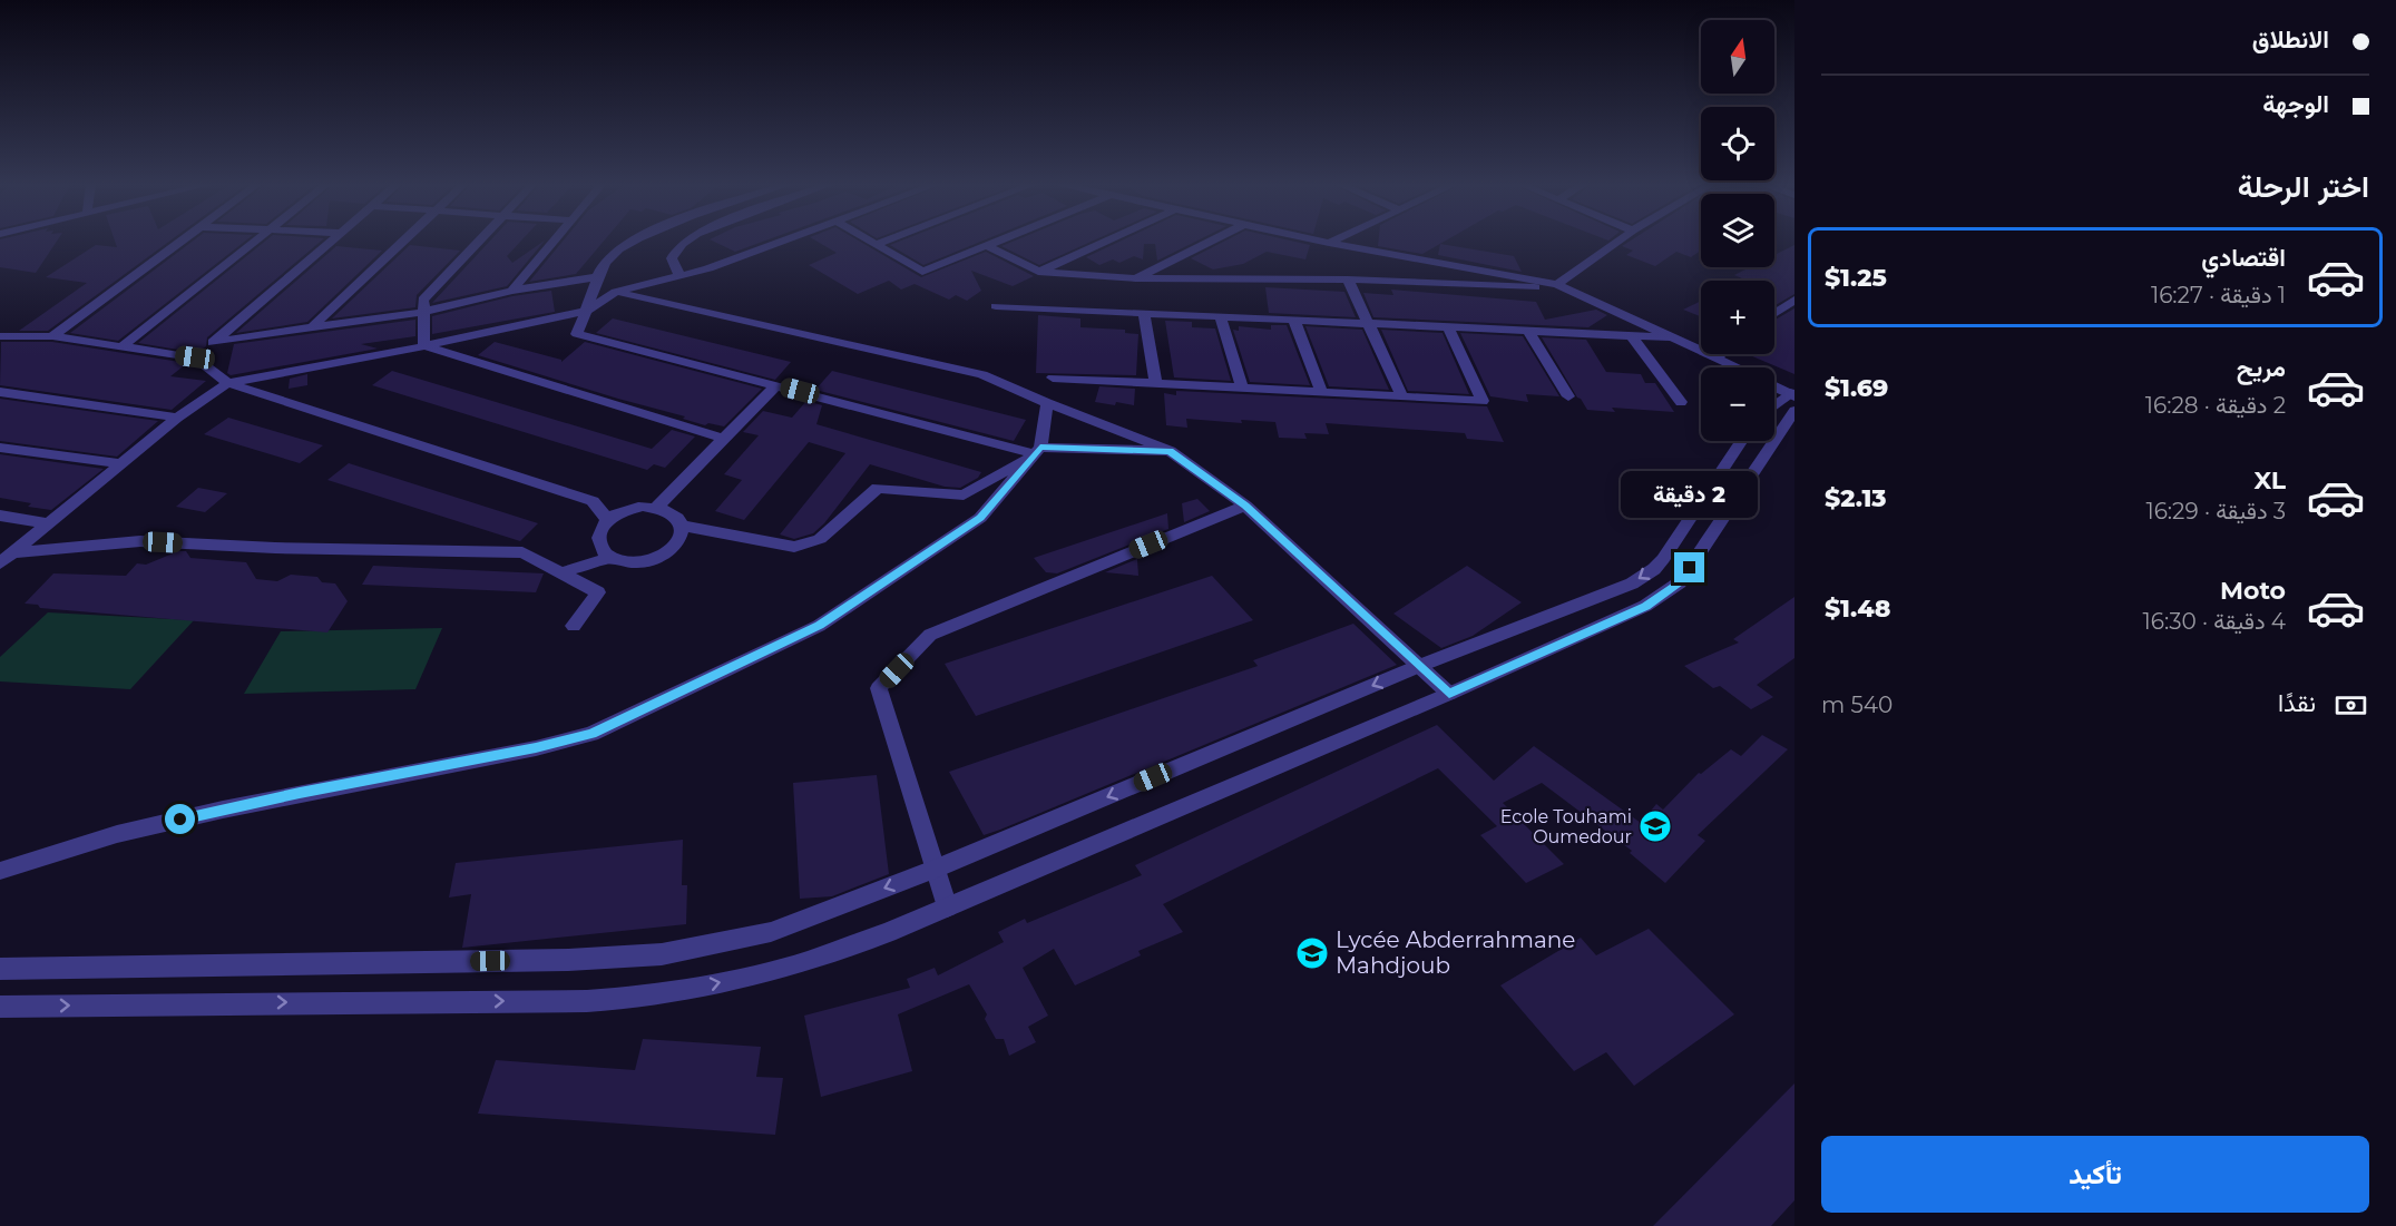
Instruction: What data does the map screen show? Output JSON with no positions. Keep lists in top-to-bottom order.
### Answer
{
  "places": {
    "school or university": ["Ecole Touhami Oumedour", "Lycée Abderrahmane Mahdjoub"]
  },
  "north": "top",
  "page": {
    "banner": ["الانطلاق", "الوجهة"],
    "map_buttons": ["+", "−"],
    "heading": "اختر الرحلة",
    "list": [
      {
        "name": "اقتصادي",
        "note": "1 دقيقة · 16:27",
        "value": "$1.25"
      },
      {
        "name": "مريح",
        "note": "2 دقيقة · 16:28",
        "value": "$1.69"
      },
      {
        "name": "XL",
        "note": "3 دقيقة · 16:29",
        "value": "$2.13"
      },
      {
        "name": "Moto",
        "note": "4 دقيقة · 16:30",
        "value": "$1.48"
      }
    ],
    "bubble": "2 دقيقة",
    "pay": ["نقدًا", "540 m"],
    "buttons": "تأكيد"
  }
}
